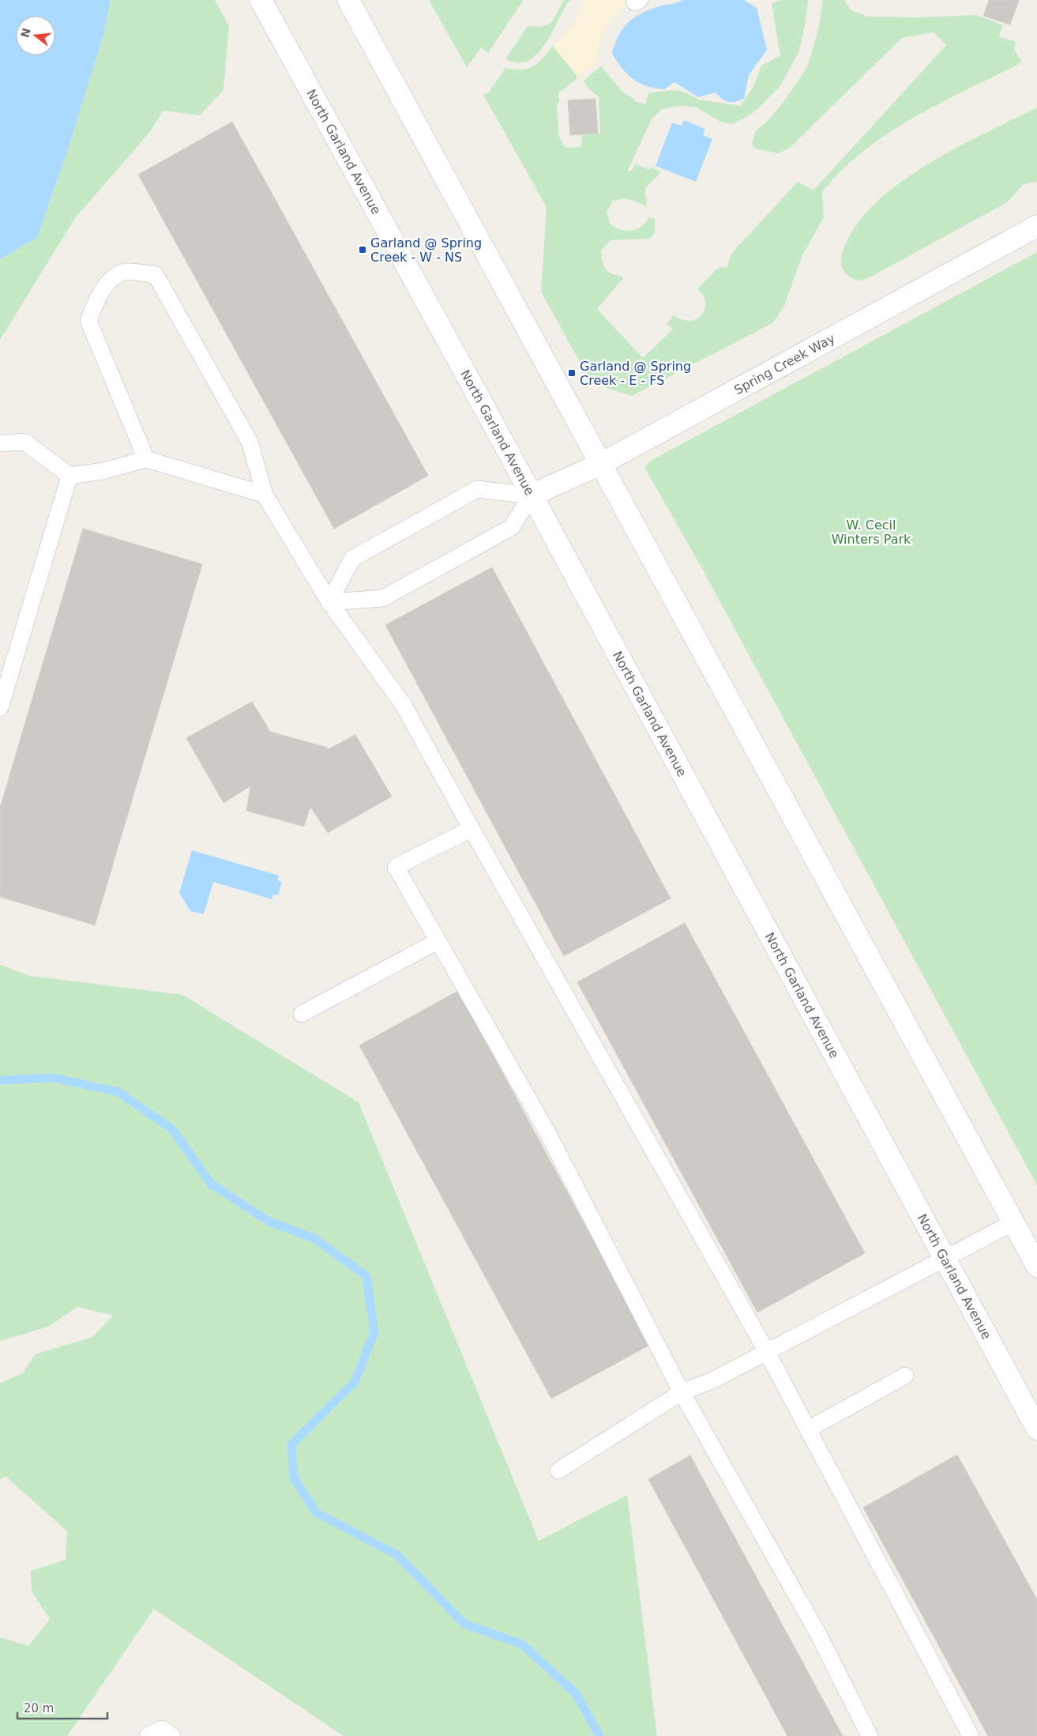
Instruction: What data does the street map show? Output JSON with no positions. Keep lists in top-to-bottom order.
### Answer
{
  "streets": {
    "main road": ["North Garland Avenue", "Spring Creek Way"]
  },
  "crossings": [
    ["North Garland Avenue", "Spring Creek Way"]
  ],
  "parks": ["W. Cecil Winters Park"],
  "places": {
    "transit": ["Garland @ Spring Creek - W - NS", "Garland @ Spring Creek - E - FS"]
  },
  "scale_bar": "20 m",
  "north": "left"
}
